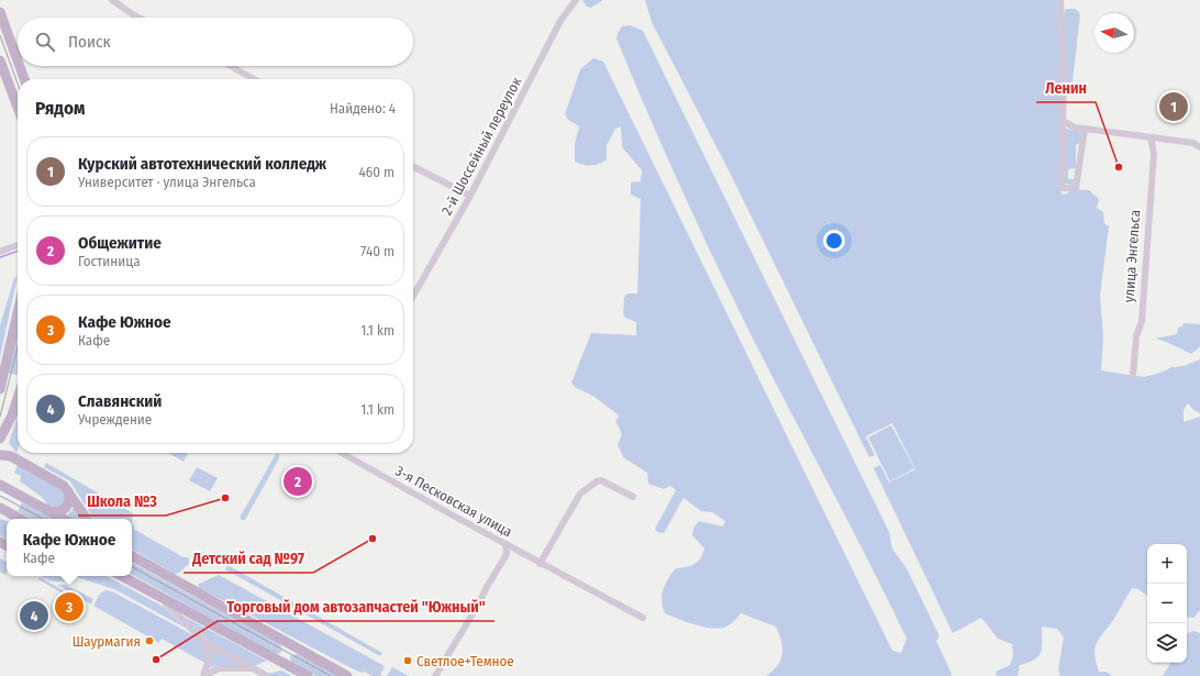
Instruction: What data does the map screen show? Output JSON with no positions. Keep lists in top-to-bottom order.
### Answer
{
  "streets": {
    "street": ["2-й Шоссейный переулок", "улица Энгельса", "3-я Песковская улица"]
  },
  "places": [
    "Ленин",
    "Школа №3",
    "Детский сад №97",
    "Шаурмагия",
    "Торговый дом автозапчастей \"Южный\"",
    "Светлое+Темное"
  ],
  "north": "left",
  "page": {
    "search": "Поиск",
    "heading": ["Рядом", "Найдено: 4"],
    "pins": [
      "1",
      "2",
      "3",
      "4"
    ],
    "list": [
      {
        "mark": "1",
        "name": "Курский автотехнический колледж",
        "note": "Университет · улица Энгельса",
        "value": "460 m"
      },
      {
        "mark": "2",
        "name": "Общежитие",
        "note": "Гостиница",
        "value": "740 m"
      },
      {
        "mark": "3",
        "name": "Кафе Южное",
        "note": "Кафе",
        "value": "1.1 km"
      },
      {
        "mark": "4",
        "name": "Славянский",
        "note": "Учреждение",
        "value": "1.1 km"
      }
    ],
    "popup": ["Кафе Южное", "Кафе"],
    "map_buttons": ["+", "−"]
  }
}
